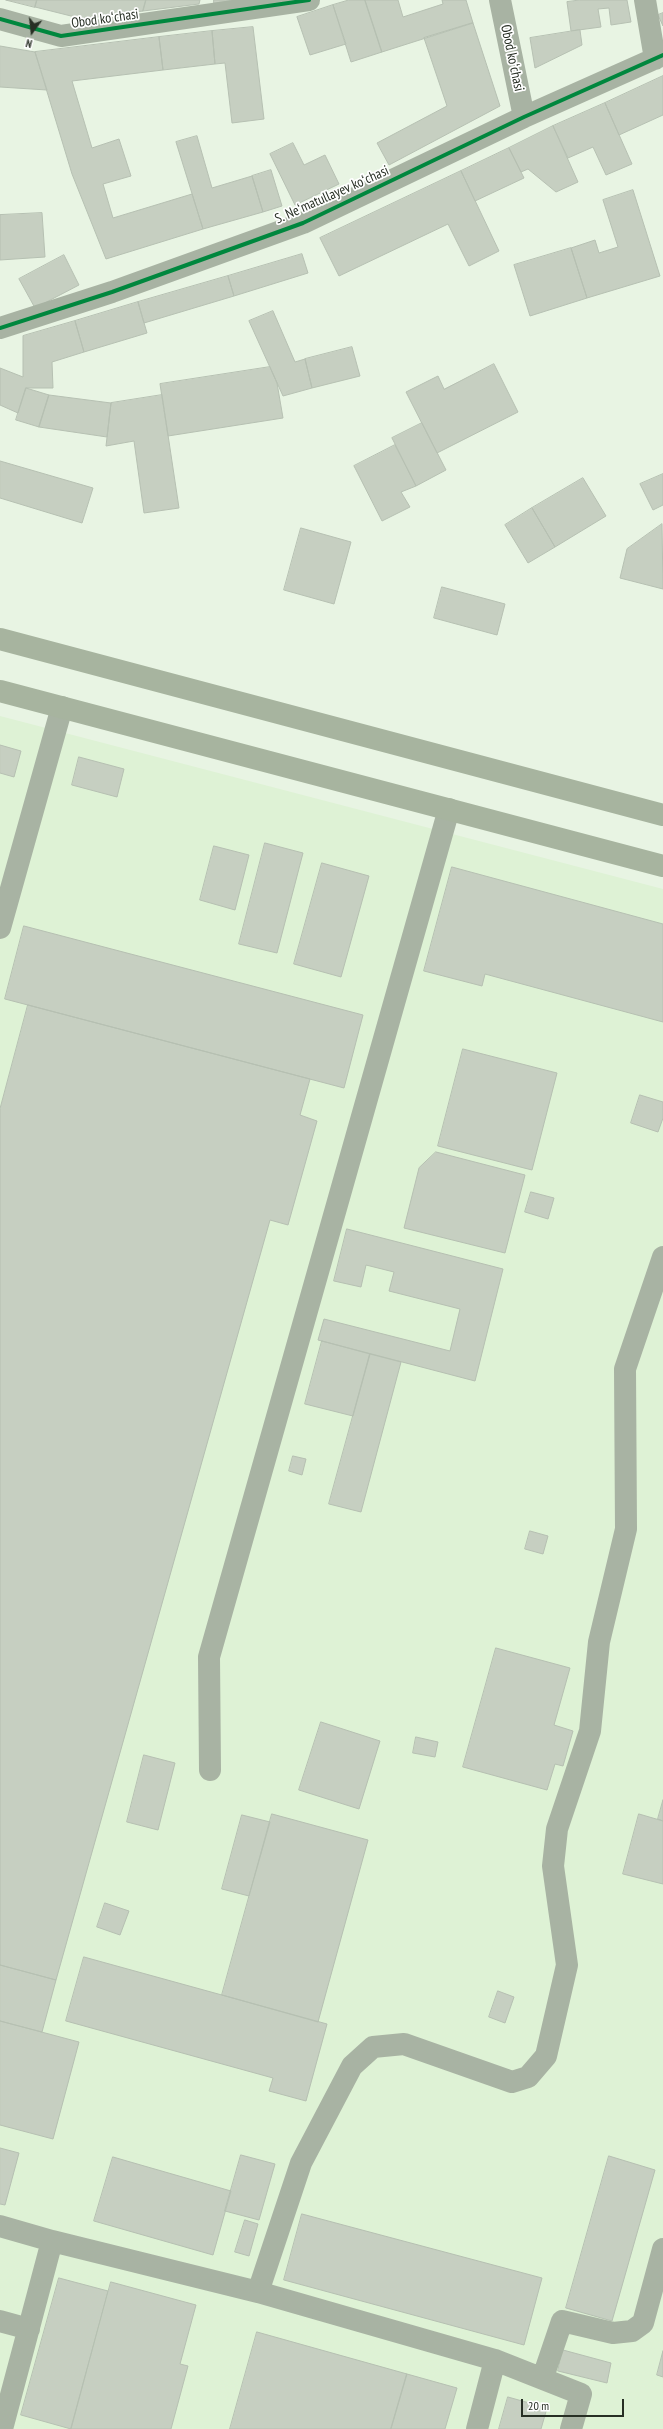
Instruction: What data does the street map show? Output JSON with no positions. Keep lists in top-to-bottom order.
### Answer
{
  "streets": {
    "street": ["Obod koʻchasi", "S. Neʻmatullayev koʻchasi"]
  },
  "crossings": [
    ["Obod koʻchasi", "S. Neʻmatullayev koʻchasi"]
  ],
  "scale_bar": "20 m",
  "north": "bottom"
}
